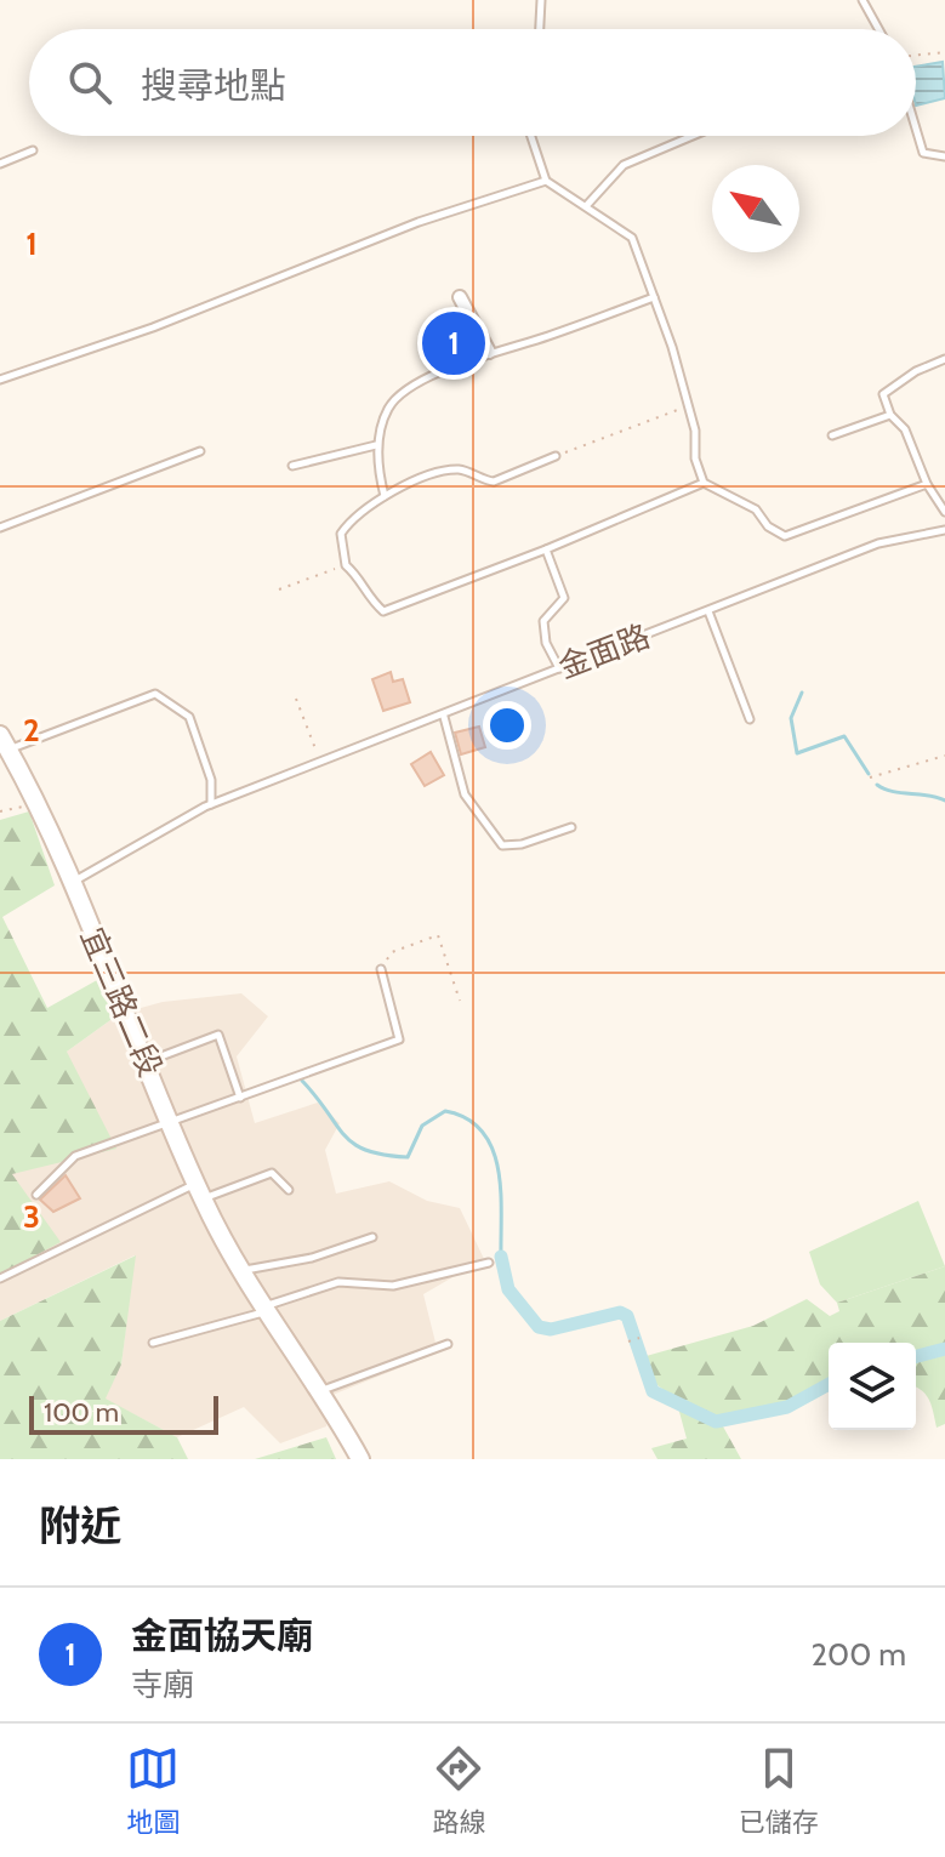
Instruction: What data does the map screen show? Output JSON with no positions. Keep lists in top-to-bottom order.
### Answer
{
  "streets": {
    "street": ["宜三路二段"],
    "lane": ["金面路"]
  },
  "crossings": [
    ["金面路", "宜三路二段"]
  ],
  "scale_bar": "100 m",
  "north": "top left",
  "page": {
    "search": "搜尋地點",
    "pins": "1",
    "scale": "100 m",
    "heading": "附近",
    "list": [
      {
        "mark": "1",
        "name": "金面協天廟",
        "note": "寺廟",
        "value": "200 m"
      }
    ],
    "nav": ["地圖", "路線", "已儲存"]
  },
  "grid": {
    "rows": ["1", "2", "3"]
  }
}
